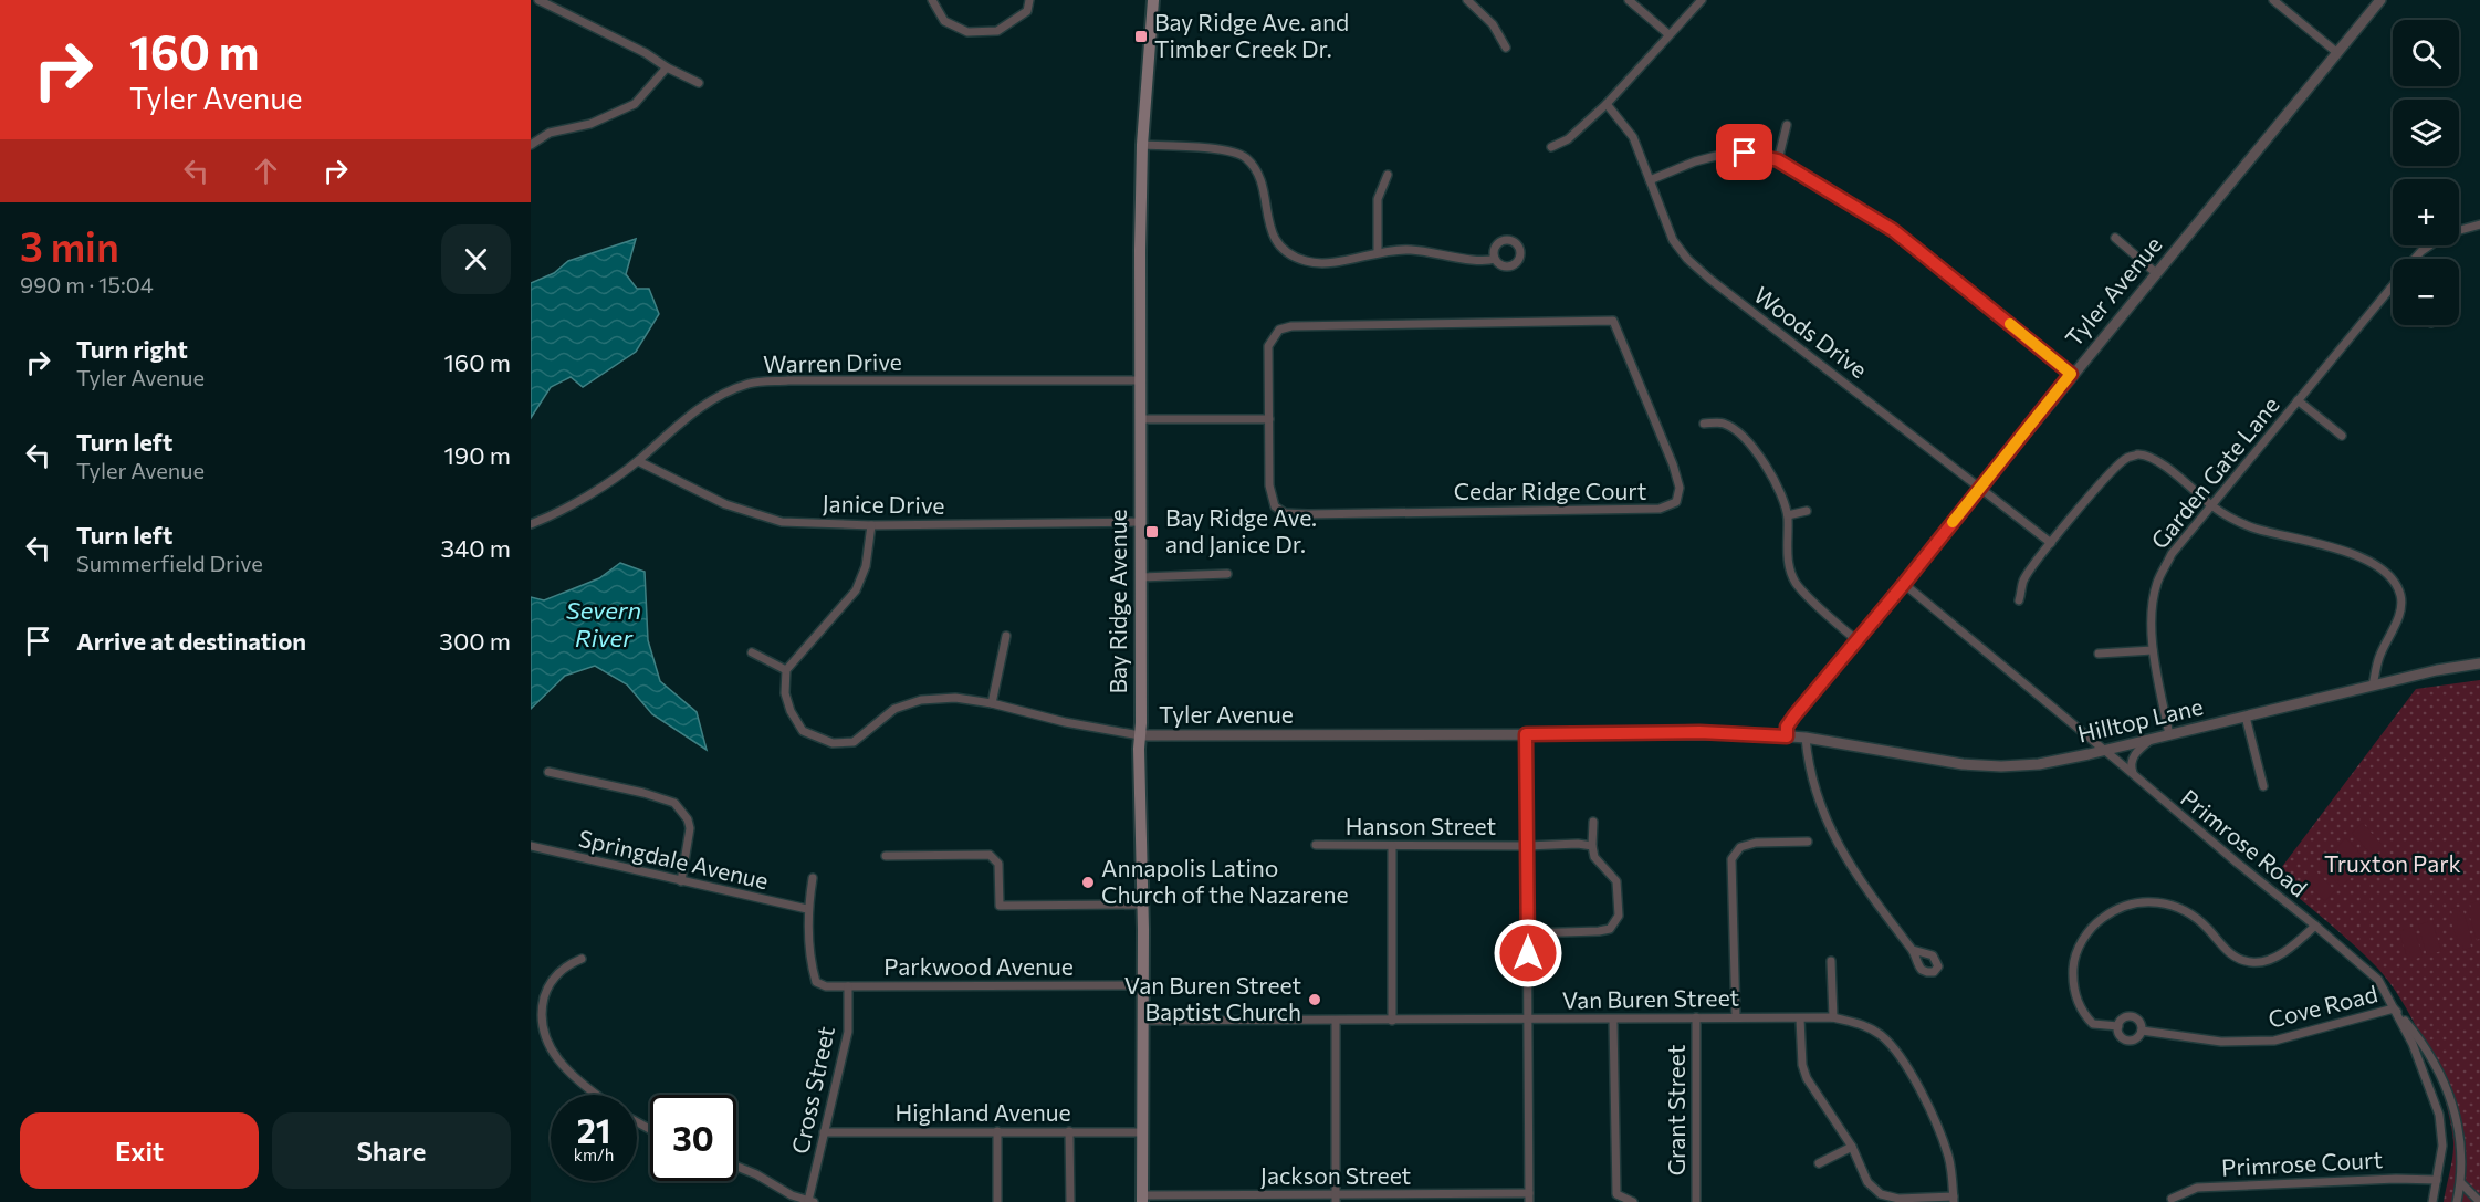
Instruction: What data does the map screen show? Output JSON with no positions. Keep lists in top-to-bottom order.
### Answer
{
  "streets": {
    "main road": ["Bay Ridge Avenue"],
    "street": [
      "Tyler Avenue",
      "Woods Drive",
      "Warren Drive",
      "Garden Gate Lane",
      "Cedar Ridge Court",
      "Janice Drive",
      "Hilltop Lane",
      "Hanson Street",
      "Primrose Road",
      "Springdale Avenue",
      "Parkwood Avenue",
      "Van Buren Street",
      "Cove Road",
      "Cross Street",
      "Grant Street",
      "Highland Avenue",
      "Primrose Court",
      "Jackson Street"
    ]
  },
  "crossings": [
    ["Tyler Avenue", "Woods Drive"],
    ["Tyler Avenue", "Bay Ridge Avenue"],
    ["Tyler Avenue", "Hilltop Lane"],
    ["Tyler Avenue", "Primrose Road"],
    ["Warren Drive", "Janice Drive"],
    ["Warren Drive", "Bay Ridge Avenue"],
    ["Garden Gate Lane", "Hilltop Lane"],
    ["Janice Drive", "Bay Ridge Avenue"],
    ["Bay Ridge Avenue", "Parkwood Avenue"],
    ["Bay Ridge Avenue", "Van Buren Street"],
    ["Bay Ridge Avenue", "Highland Avenue"],
    ["Bay Ridge Avenue", "Jackson Street"],
    ["Hilltop Lane", "Primrose Road"],
    ["Primrose Road", "Cove Road"],
    ["Primrose Road", "Primrose Court"],
    ["Springdale Avenue", "Parkwood Avenue"],
    ["Parkwood Avenue", "Cross Street"],
    ["Van Buren Street", "Grant Street"],
    ["Cross Street", "Highland Avenue"]
  ],
  "water": ["Severn River"],
  "parks": ["Truxton Park"],
  "places": {
    "transit": ["Bay Ridge Ave. and Timber Creek Dr.", "Bay Ridge Ave. and Janice Dr."],
    "other": ["Annapolis Latino Church of the Nazarene", "Van Buren Street Baptist Church"]
  },
  "page": {
    "turn": ["160 m", "Tyler Avenue"],
    "map_buttons": ["+", "−"],
    "heading": ["3 min", "990 m · 15:04"],
    "list": [
      {
        "name": "Turn right",
        "note": "Tyler Avenue",
        "value": "160 m"
      },
      {
        "name": "Turn left",
        "note": "Tyler Avenue",
        "value": "190 m"
      },
      {
        "name": "Turn left",
        "note": "Summerfield Drive",
        "value": "340 m"
      },
      {
        "name": "Arrive at destination",
        "value": "300 m"
      }
    ],
    "speed": "21 km/h",
    "limit": "30",
    "buttons": ["Exit", "Share"]
  }
}
